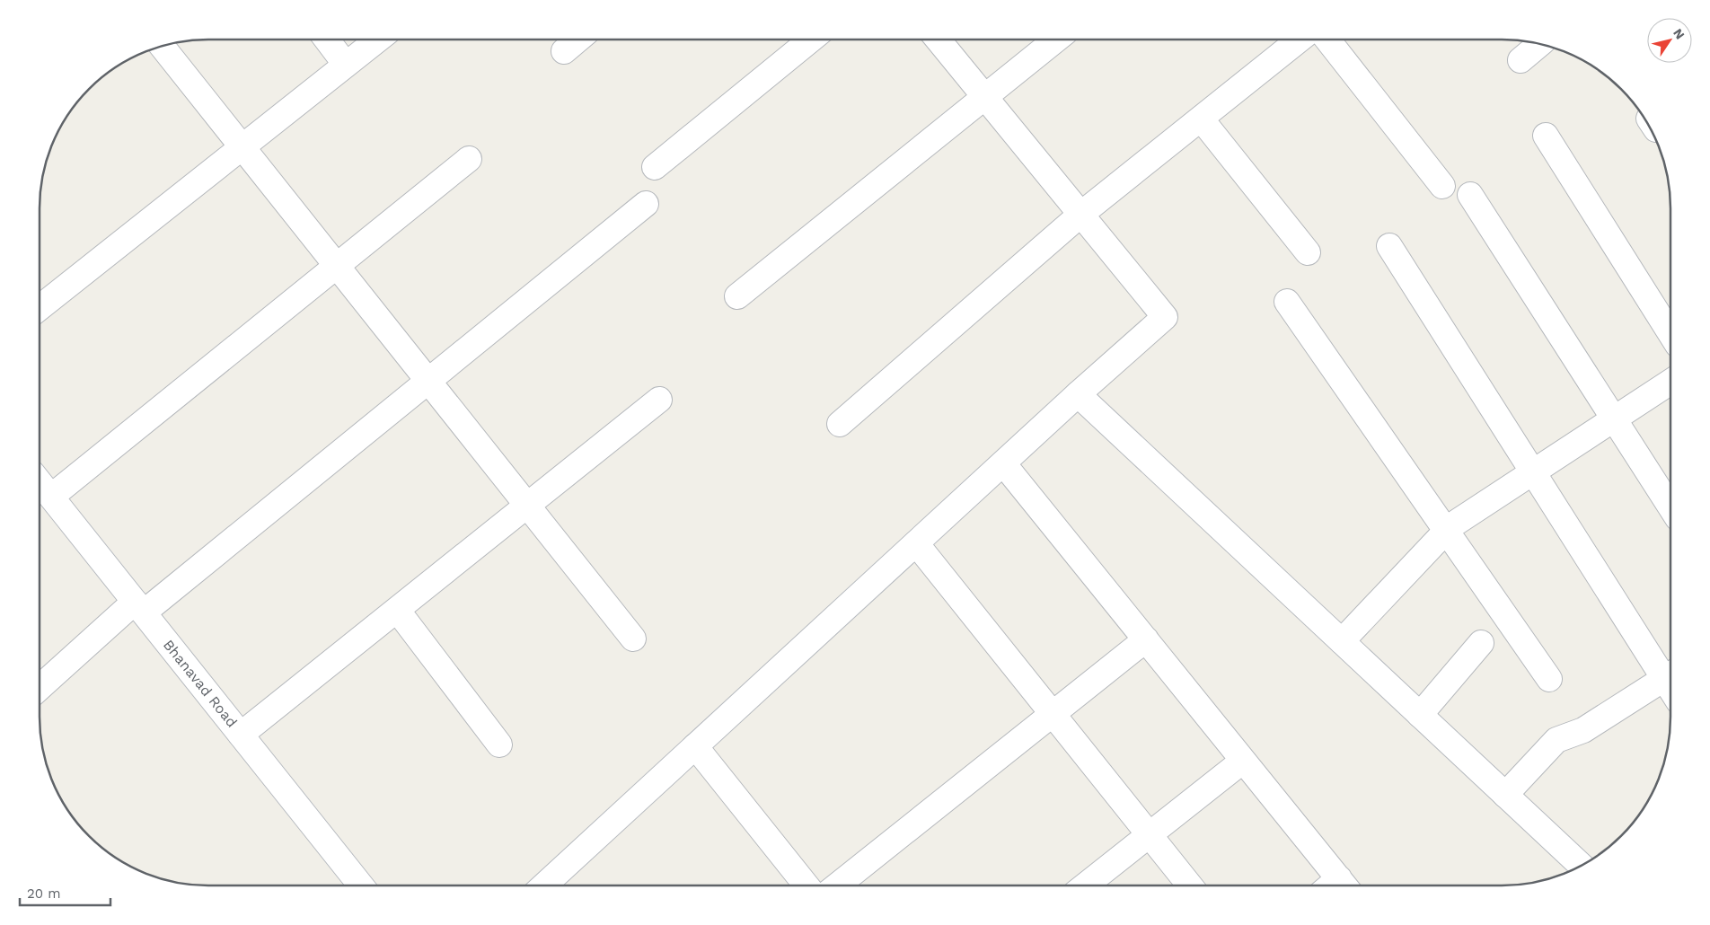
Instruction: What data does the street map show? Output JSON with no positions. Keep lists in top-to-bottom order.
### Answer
{
  "streets": {
    "street": ["Bhanavad Road"]
  },
  "scale_bar": "20 m",
  "north": "top right"
}
